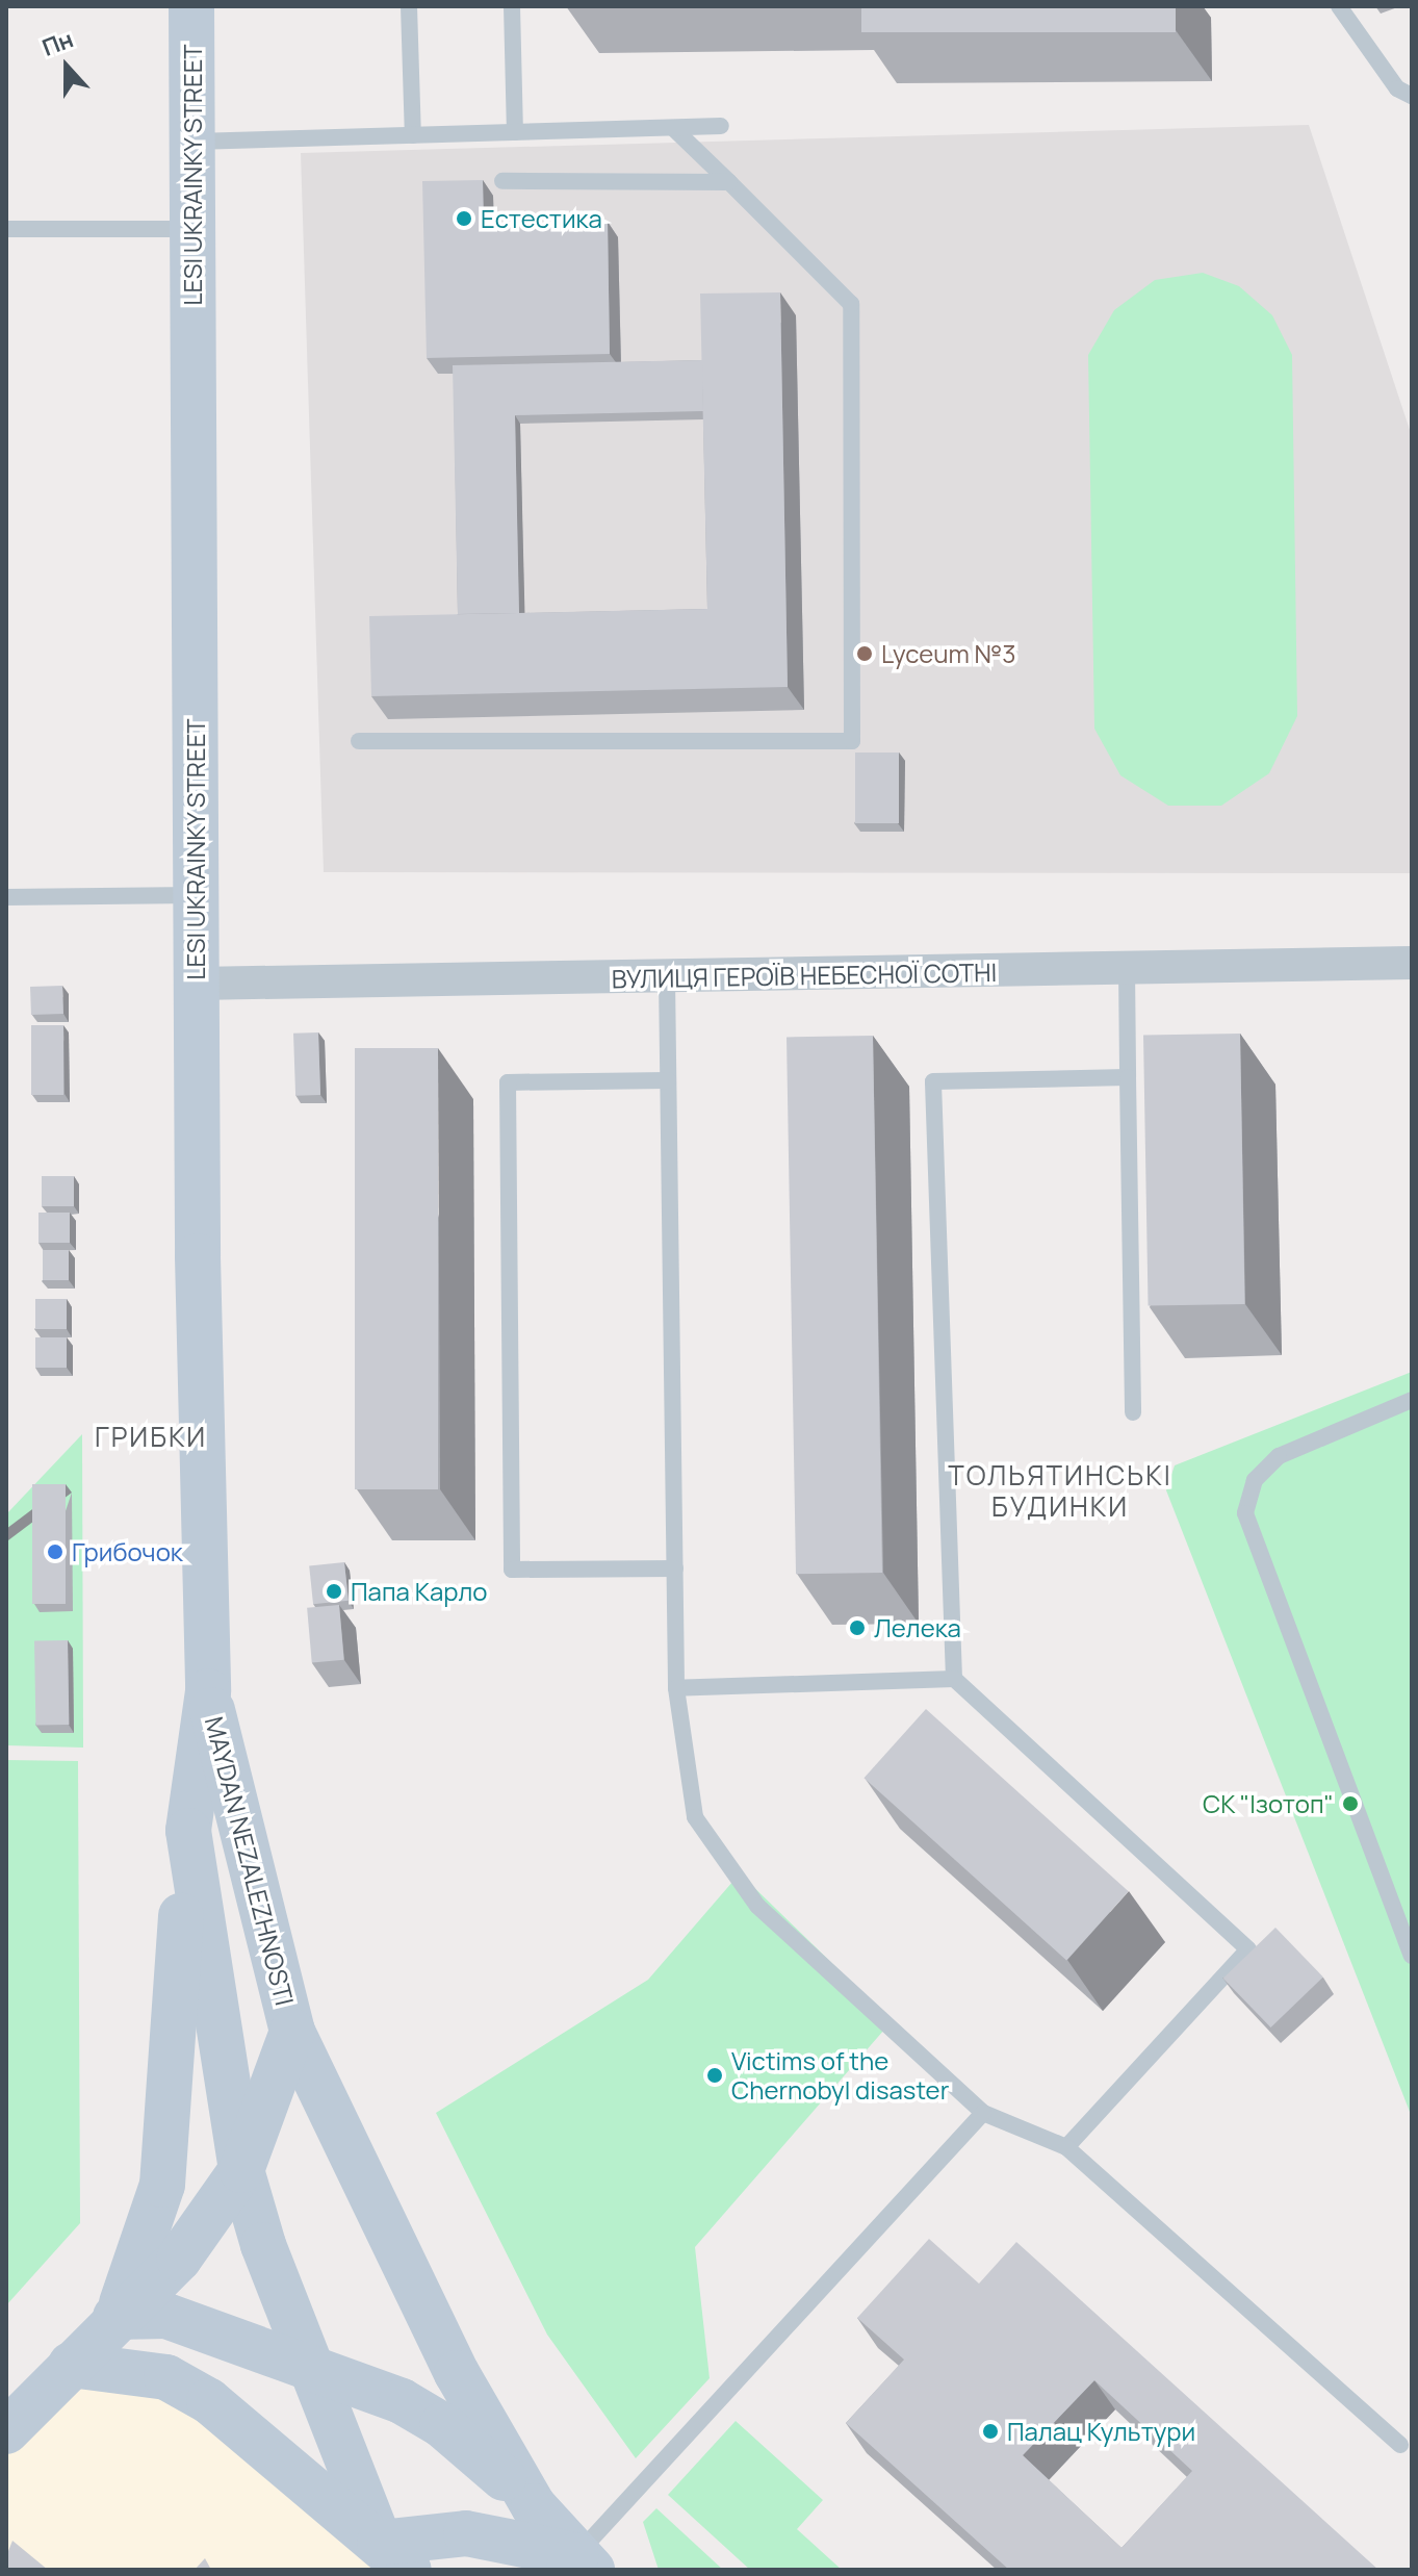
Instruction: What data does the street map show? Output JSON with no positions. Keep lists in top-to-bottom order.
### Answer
{
  "streets": {
    "main road": ["LESI UKRAINKY STREET", "MAYDAN NEZALEZHNOSTI"],
    "street": ["ВУЛИЦЯ ГЕРОЇВ НЕБЕСНОЇ СОТНІ"]
  },
  "crossings": [
    ["LESI UKRAINKY STREET", "ВУЛИЦЯ ГЕРОЇВ НЕБЕСНОЇ СОТНІ"],
    ["LESI UKRAINKY STREET", "MAYDAN NEZALEZHNOSTI"]
  ],
  "districts": ["ГРИБКИ", "ТОЛЬЯТИНСЬКІ БУДИНКИ"],
  "places": [
    "Естестика",
    "Lyceum №3",
    "Грибочок",
    "Папа Карло",
    "Лелека",
    "СК \"Ізотоп\"",
    "Victims of the Chernobyl disaster",
    "Палац Культури"
  ],
  "north": "top"
}
